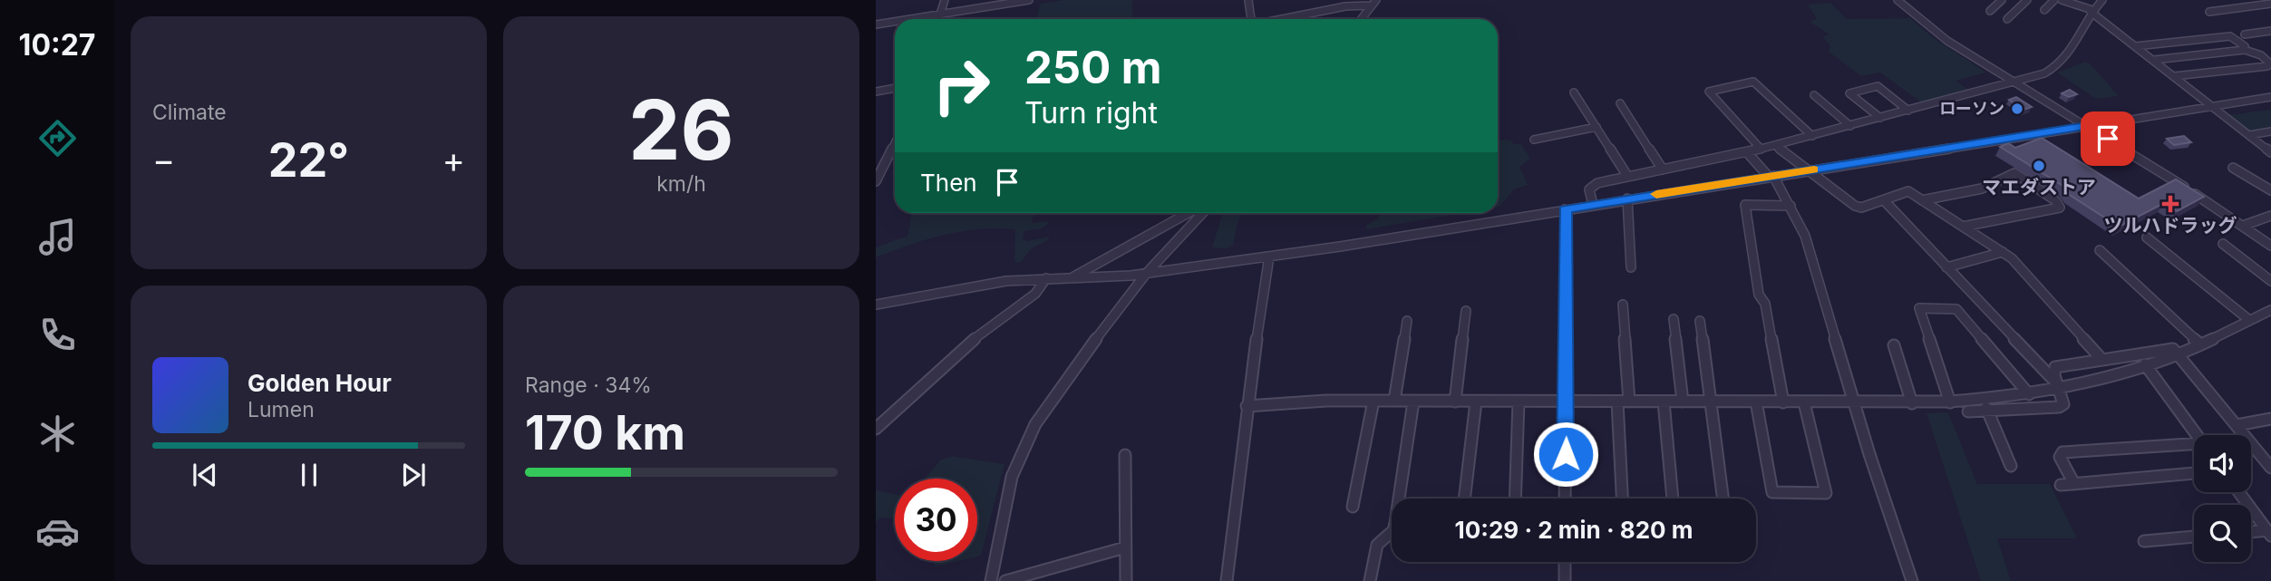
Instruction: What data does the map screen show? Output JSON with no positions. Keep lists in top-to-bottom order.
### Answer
{
  "places": {
    "other": ["ローソン", "マエダストア"],
    "health": ["ツルハドラッグ"]
  },
  "page": {
    "tabs": "10:27",
    "tile": [
      "Climate",
      ["26", "km/h"],
      ["Range · 34%", "170 km"]
    ],
    "turn": ["250 m", "Turn right"],
    "heat": ["−", "22°", "+"],
    "then": "Then",
    "song": ["Golden Hour", "Lumen"],
    "limit": "30",
    "trip": "10:29 · 2 min · 820 m"
  }
}
